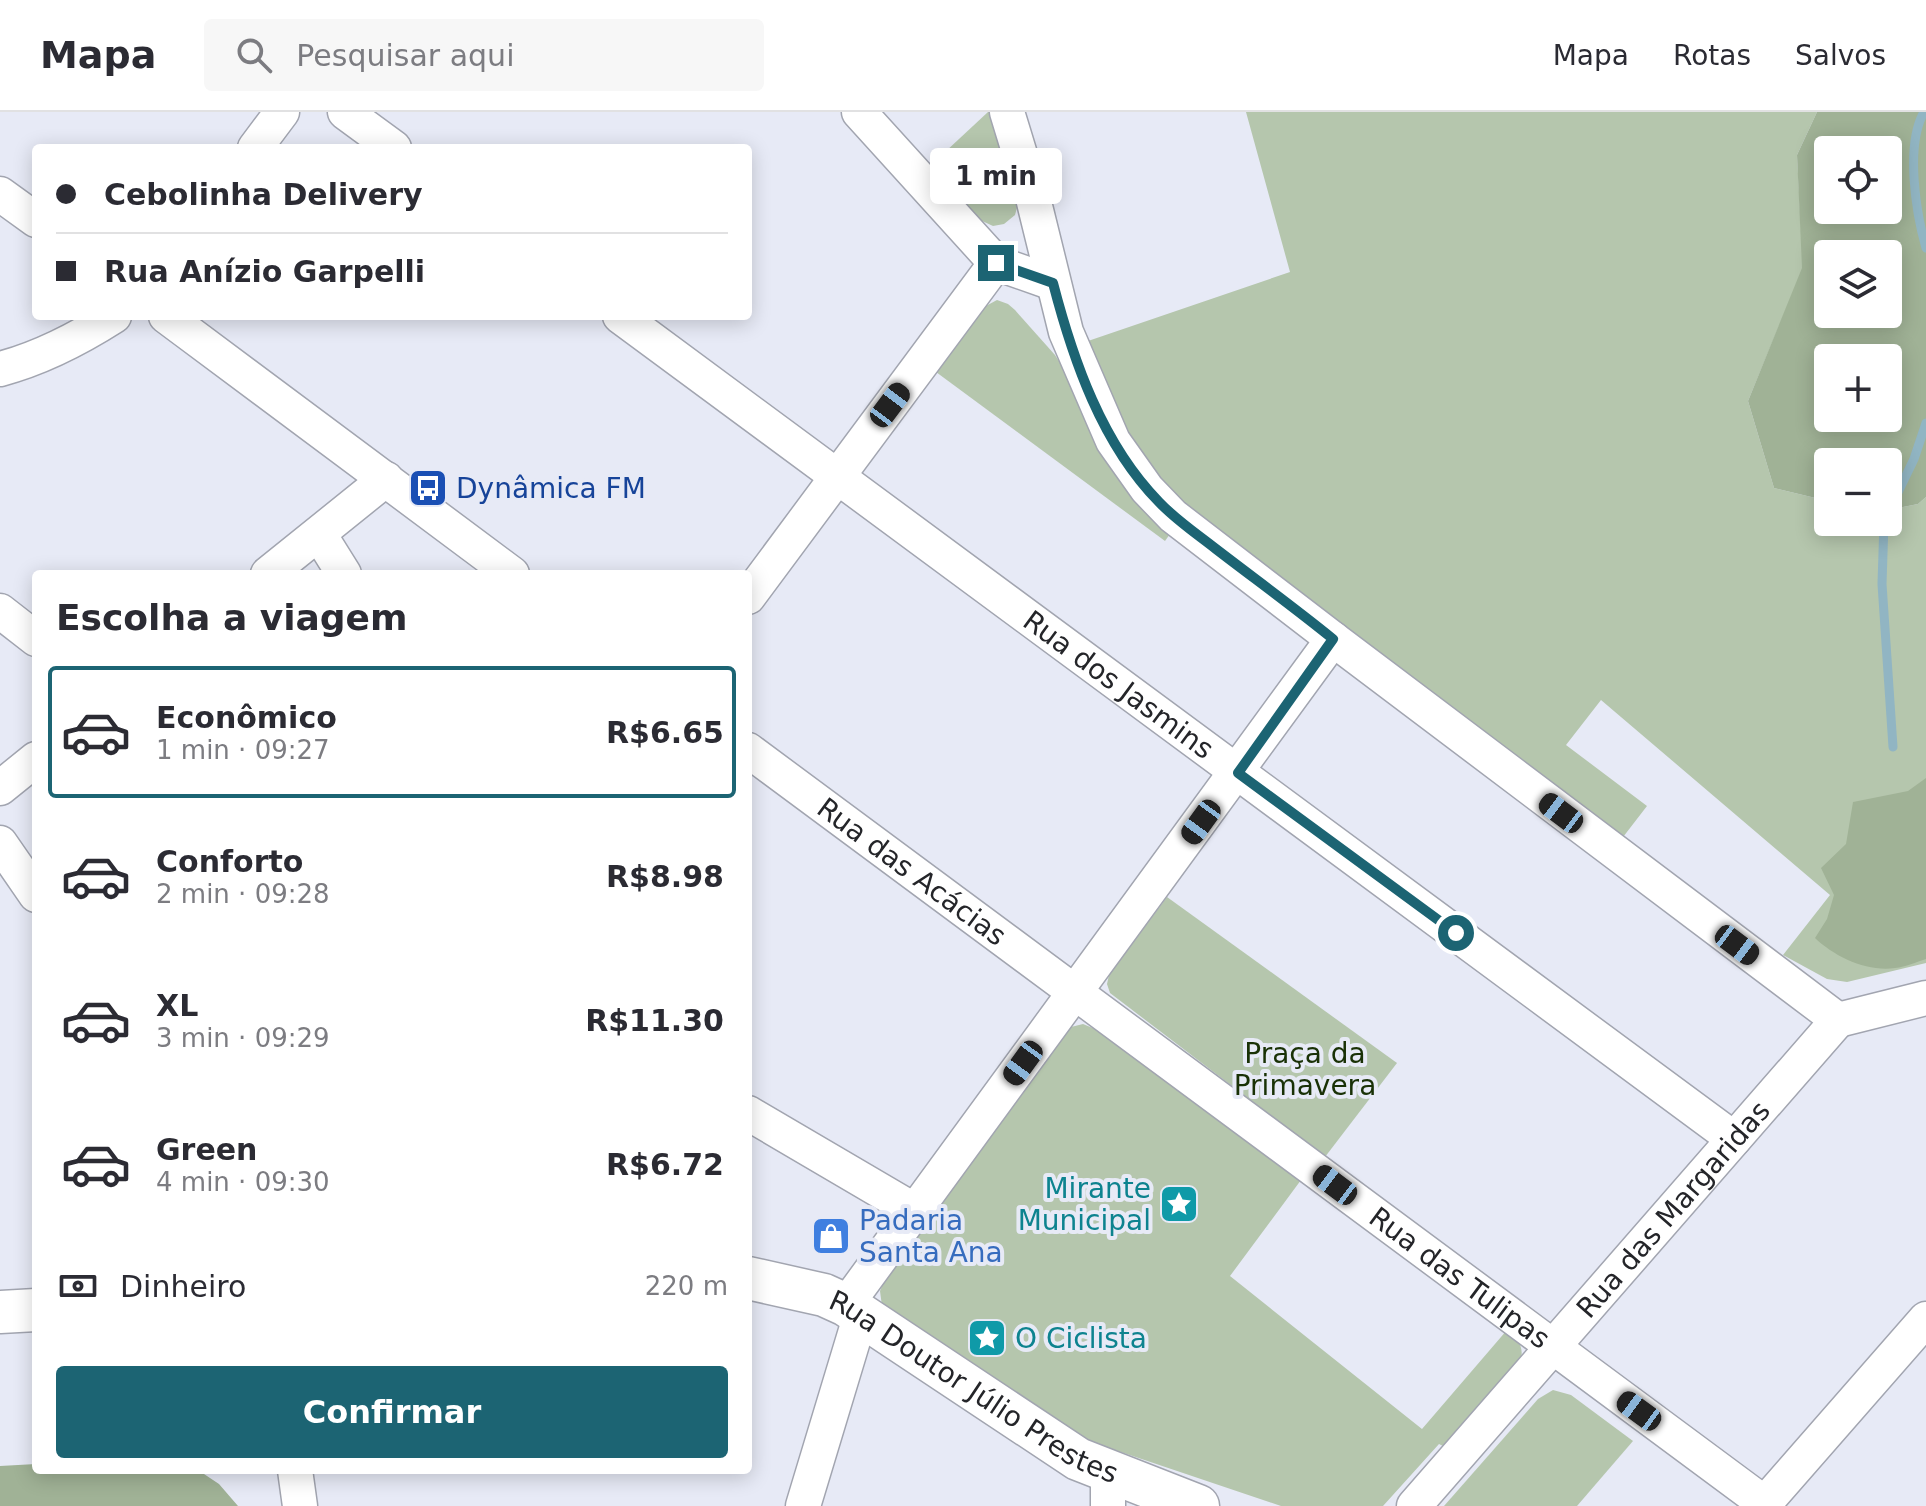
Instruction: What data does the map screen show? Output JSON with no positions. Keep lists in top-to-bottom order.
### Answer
{
  "streets": {
    "street": [
      "Rua dos Jasmins",
      "Rua das Acácias",
      "Rua das Margaridas",
      "Rua das Tulipas",
      "Rua Doutor Júlio Prestes"
    ]
  },
  "crossings": [
    ["Rua dos Jasmins", "Rua das Margaridas"],
    ["Rua das Acácias", "Rua das Tulipas"],
    ["Rua das Margaridas", "Rua das Tulipas"]
  ],
  "parks": ["Praça da Primavera"],
  "places": {
    "bus stop": ["Dynâmica FM"],
    "place": ["Mirante Municipal", "O Ciclista"],
    "shop": ["Padaria Santa Ana"]
  },
  "page": {
    "header": "Mapa",
    "search": "Pesquisar aqui",
    "nav": ["Mapa", "Rotas", "Salvos"],
    "map_buttons": ["+", "−"],
    "banner": ["Cebolinha Delivery", "Rua Anízio Garpelli"],
    "bubble": "1 min",
    "heading": "Escolha a viagem",
    "list": [
      {
        "name": "Econômico",
        "note": "1 min · 09:27",
        "value": "R$6.65"
      },
      {
        "name": "Conforto",
        "note": "2 min · 09:28",
        "value": "R$8.98"
      },
      {
        "name": "XL",
        "note": "3 min · 09:29",
        "value": "R$11.30"
      },
      {
        "name": "Green",
        "note": "4 min · 09:30",
        "value": "R$6.72"
      }
    ],
    "pay": ["Dinheiro", "220 m"],
    "buttons": "Confirmar"
  }
}
